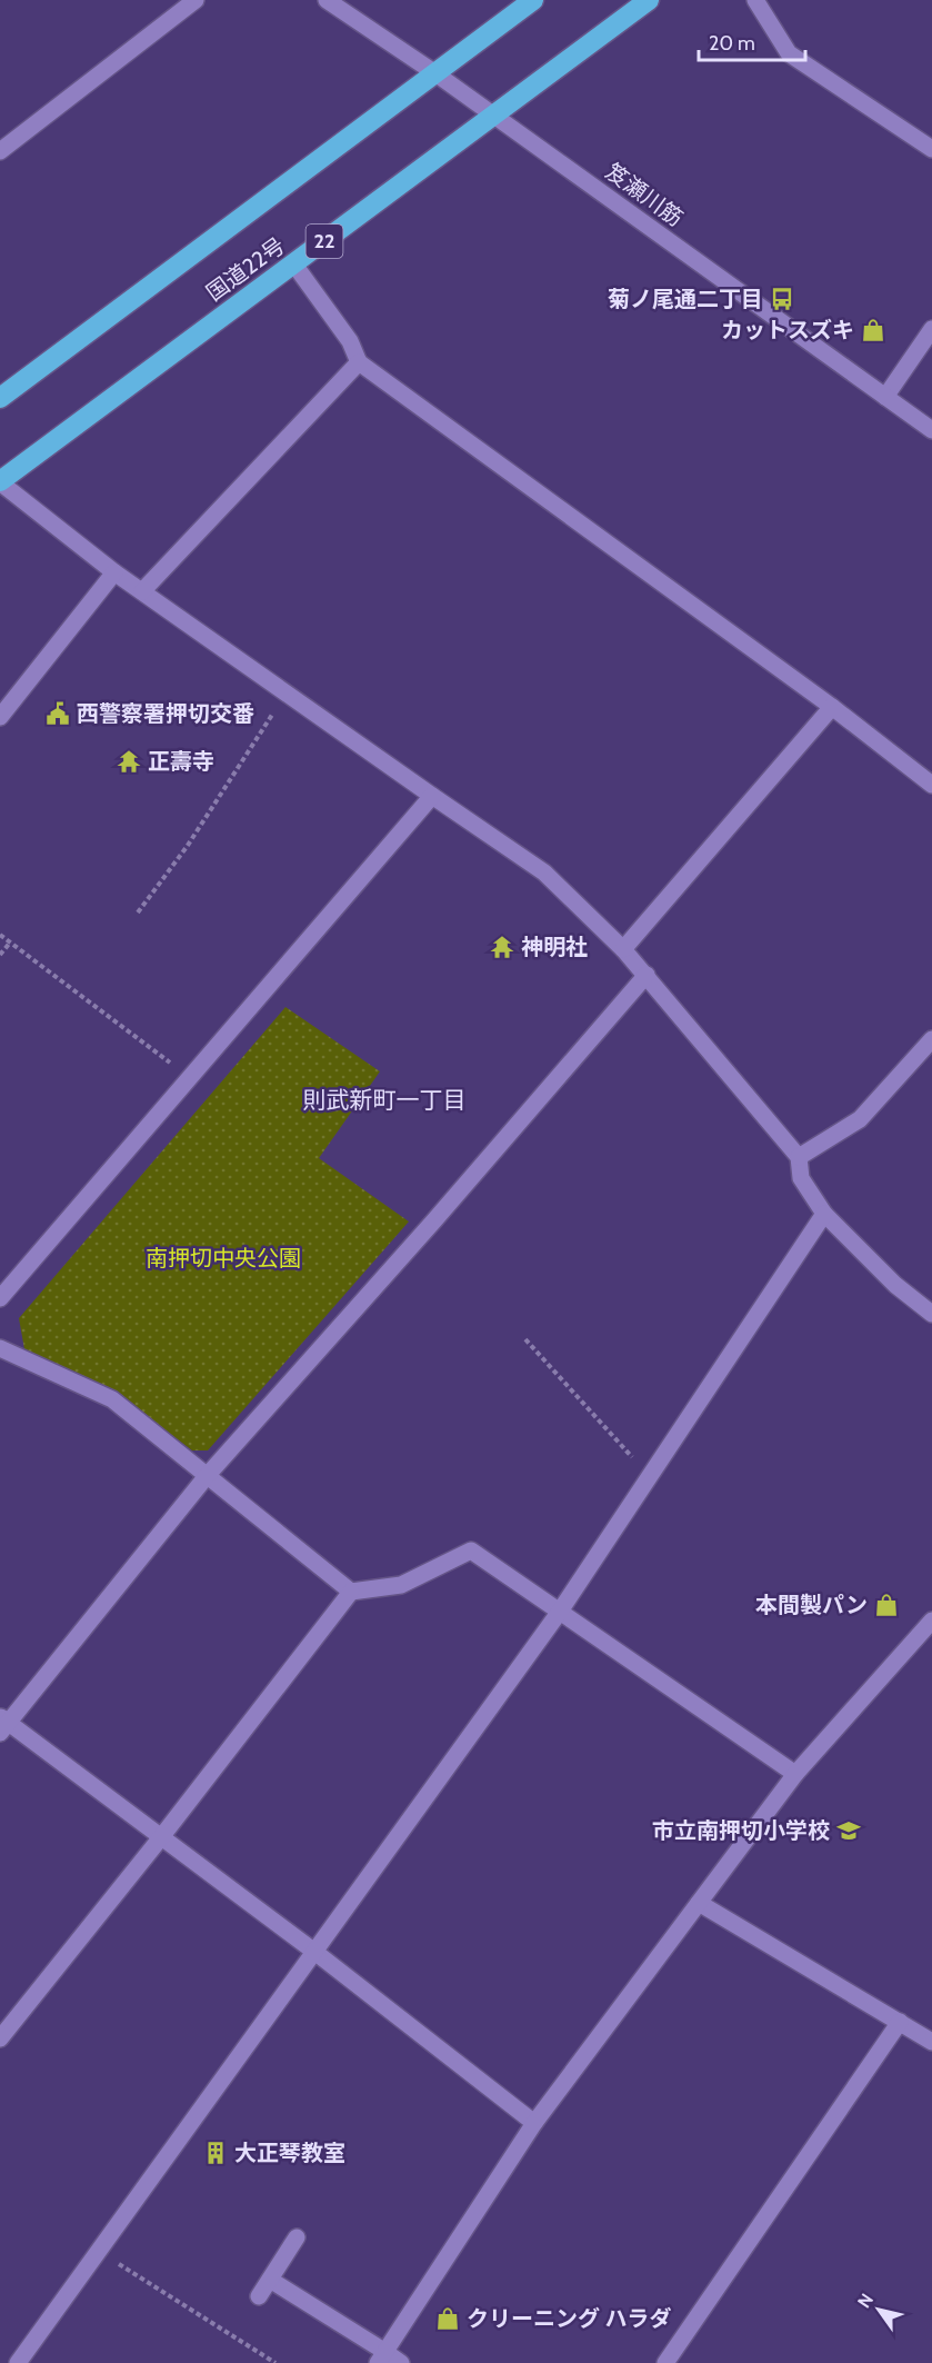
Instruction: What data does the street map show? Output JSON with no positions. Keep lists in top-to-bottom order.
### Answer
{
  "streets": {
    "highway": ["22", "国道22号"],
    "street": ["笈瀬川筋"]
  },
  "crossings": [
    ["笈瀬川筋", "国道22号"]
  ],
  "districts": ["則武新町一丁目"],
  "parks": ["南押切中央公園"],
  "places": {
    "bus stop": ["菊ノ尾通二丁目"],
    "shop": ["カットスズキ", "本間製パン", "クリーニング ハラダ"],
    "public building": ["西警察署押切交番"],
    "temple": ["正壽寺", "神明社"],
    "school or university": ["市立南押切小学校"],
    "building": ["大正琴教室"]
  },
  "scale_bar": "20 m",
  "north": "top left"
}
